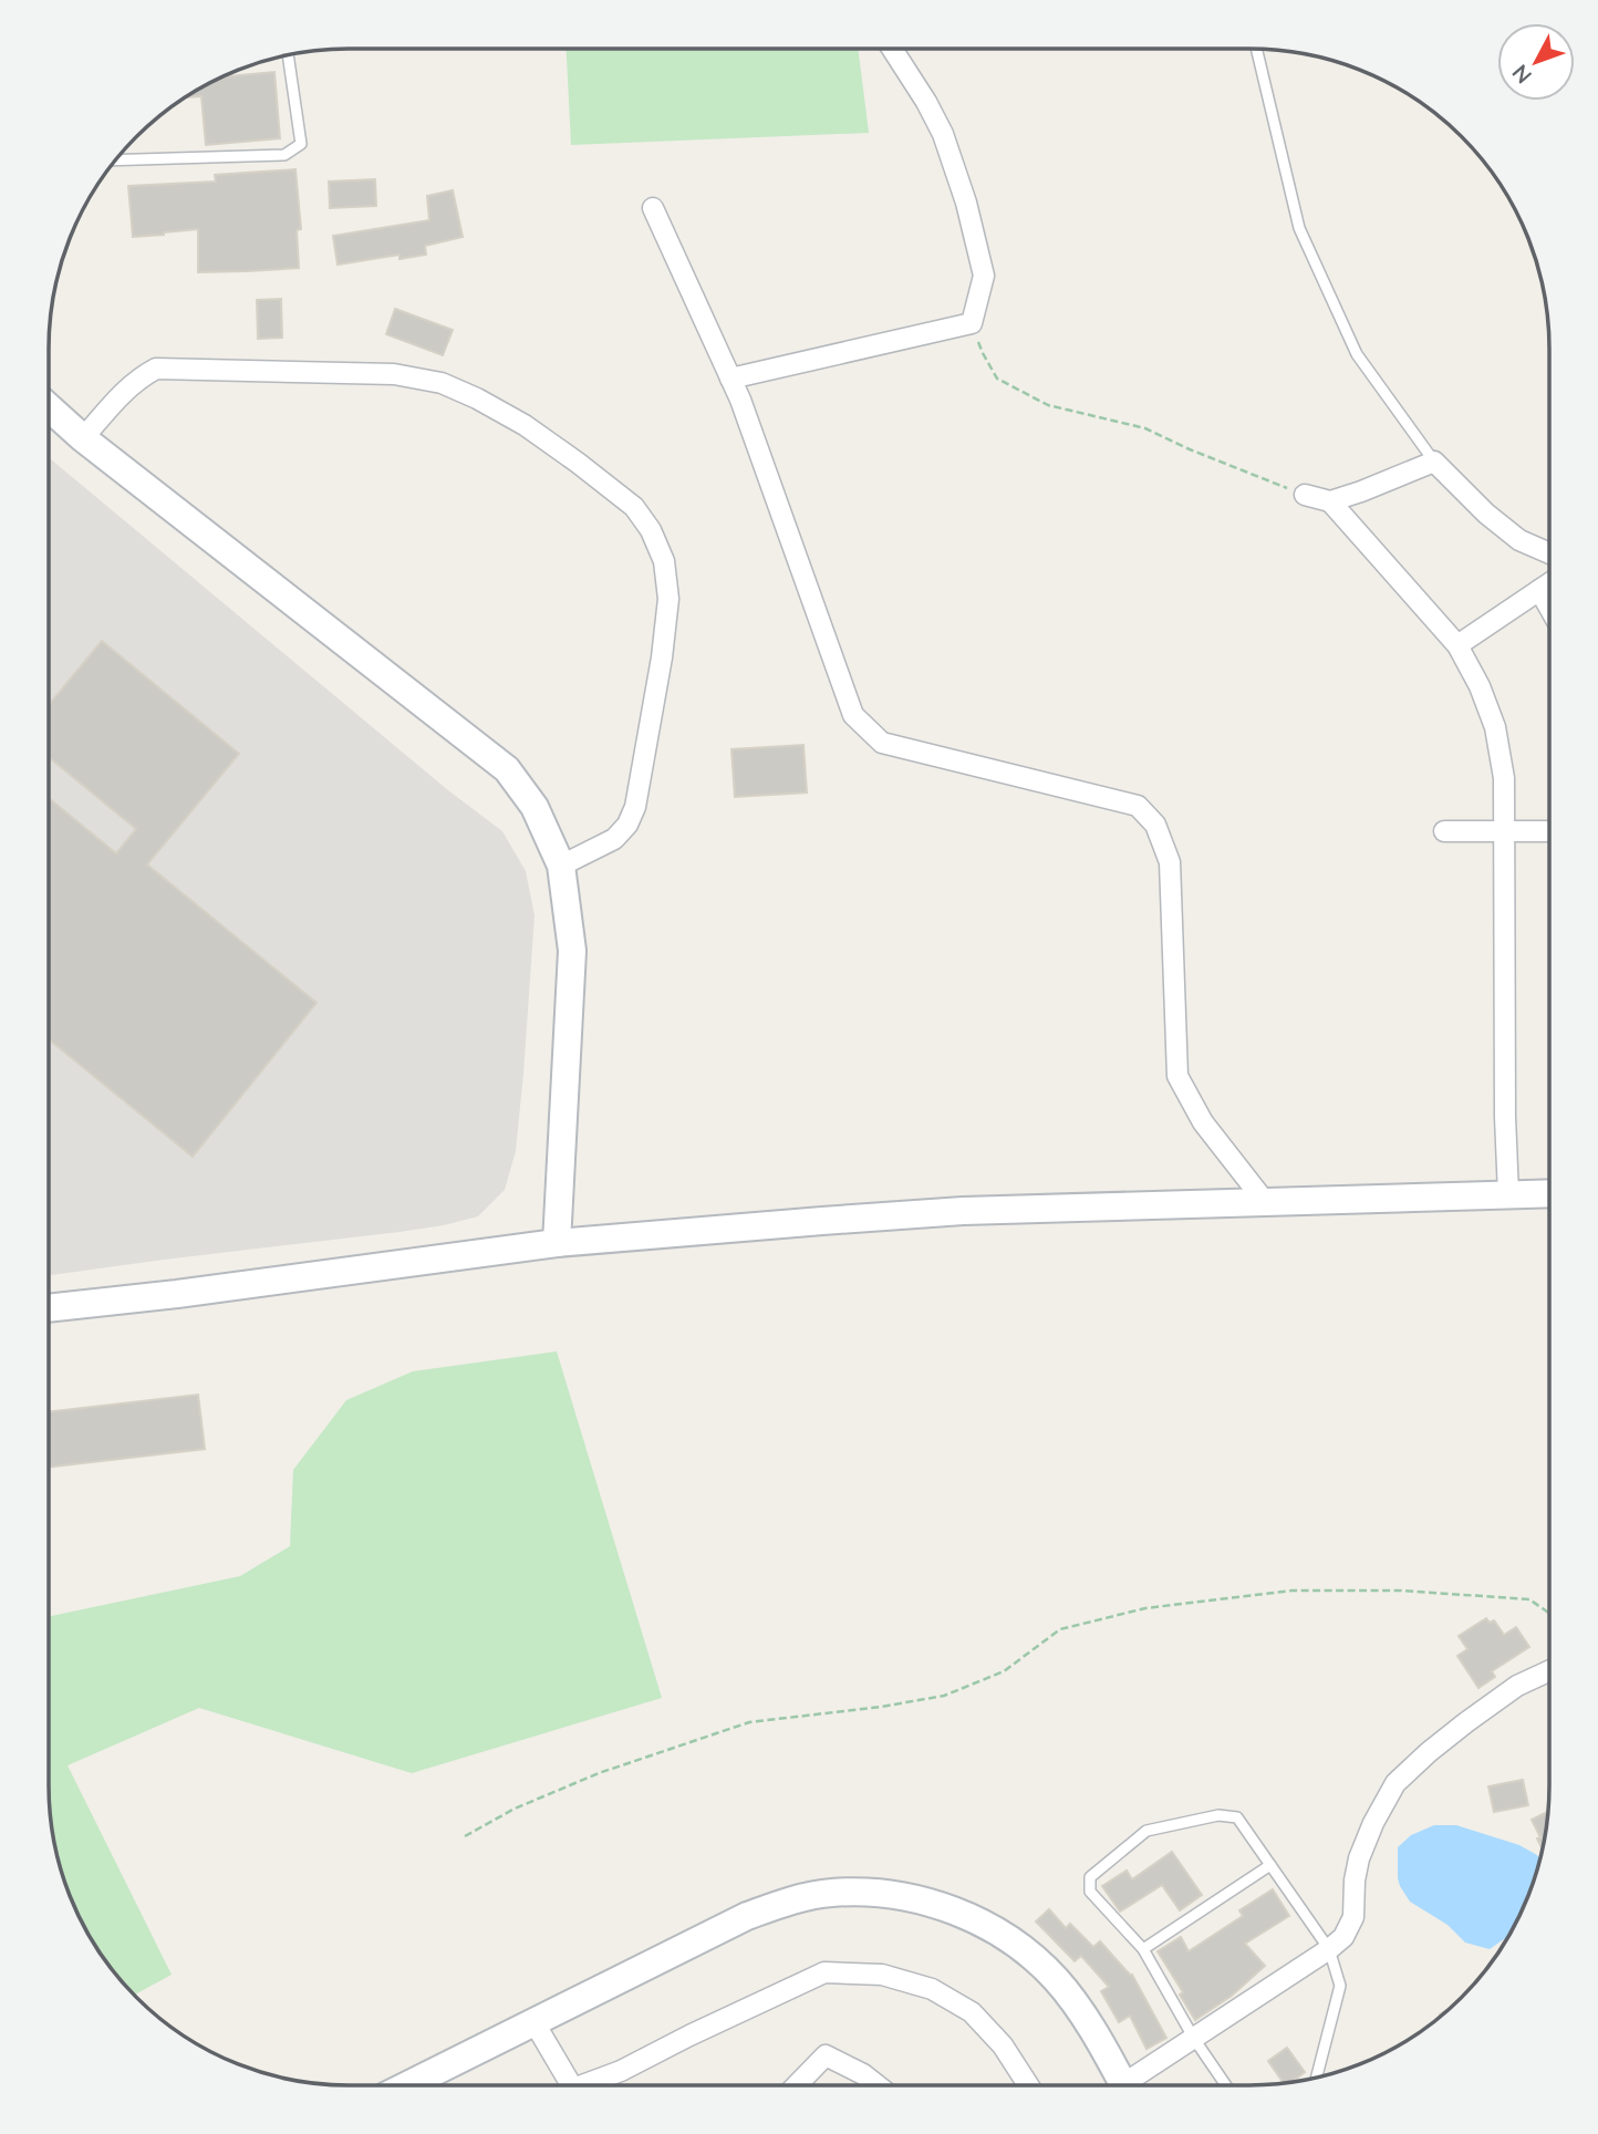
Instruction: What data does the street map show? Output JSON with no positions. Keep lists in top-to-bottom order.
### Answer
{
  "north": "bottom left"
}
